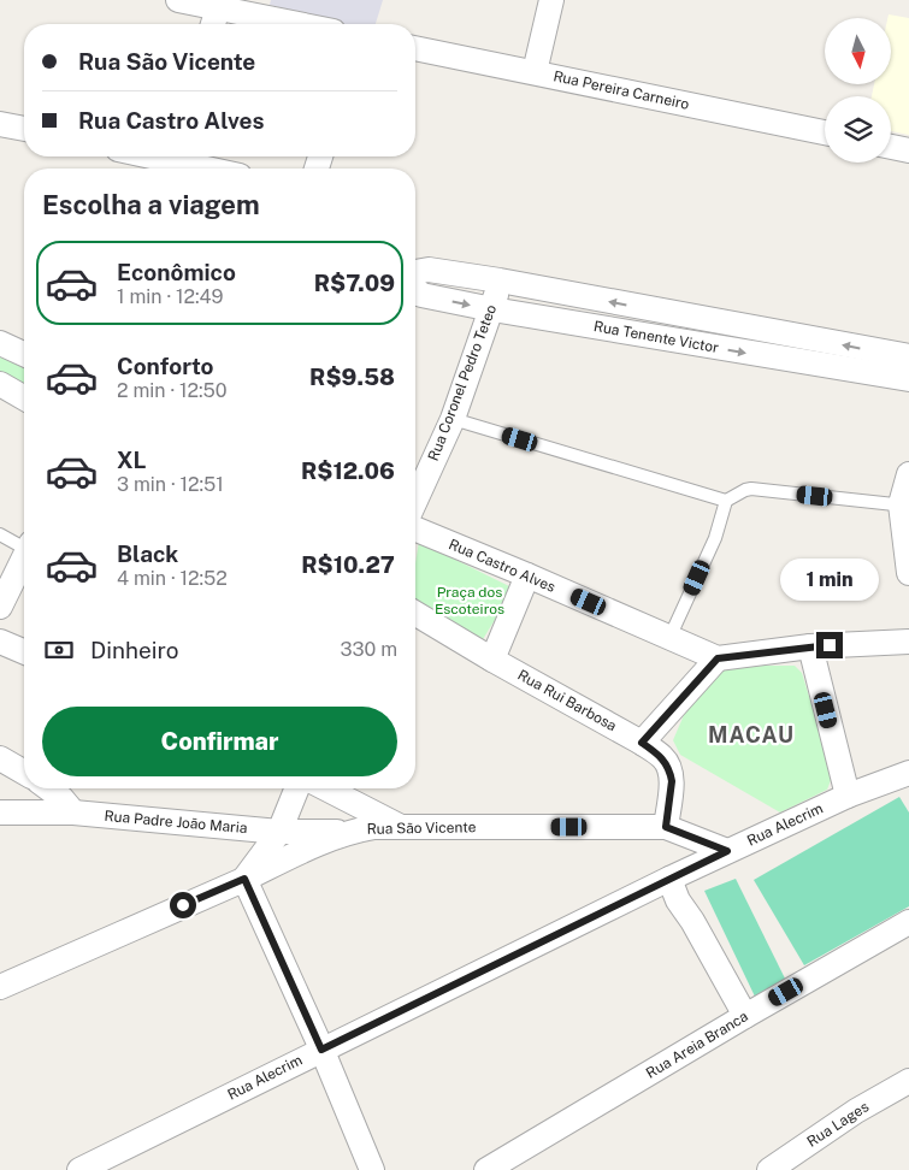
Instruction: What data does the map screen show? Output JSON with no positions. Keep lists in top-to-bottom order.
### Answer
{
  "streets": {
    "street": [
      "Rua Pereira Carneiro",
      "Rua Tenente Victor",
      "Rua Coronel Pedro Teteo",
      "Rua Castro Alves",
      "Rua Rui Barbosa",
      "Rua Padre João Maria",
      "Rua Alecrim",
      "Rua São Vicente",
      "Rua Areia Branca",
      "Rua Lages"
    ]
  },
  "crossings": [
    ["Rua Tenente Victor", "Rua Coronel Pedro Teteo"],
    ["Rua Rui Barbosa", "Rua São Vicente"],
    ["Rua Padre João Maria", "Rua São Vicente"],
    ["Rua Alecrim", "Rua São Vicente"]
  ],
  "districts": ["MACAU"],
  "parks": ["Praça dos Escoteiros"],
  "north": "bottom",
  "page": {
    "banner": ["Rua São Vicente", "Rua Castro Alves"],
    "heading": "Escolha a viagem",
    "list": [
      {
        "name": "Econômico",
        "note": "1 min · 12:49",
        "value": "R$7.09"
      },
      {
        "name": "Conforto",
        "note": "2 min · 12:50",
        "value": "R$9.58"
      },
      {
        "name": "XL",
        "note": "3 min · 12:51",
        "value": "R$12.06"
      },
      {
        "name": "Black",
        "note": "4 min · 12:52",
        "value": "R$10.27"
      }
    ],
    "bubble": "1 min",
    "pay": ["Dinheiro", "330 m"],
    "buttons": "Confirmar"
  }
}
